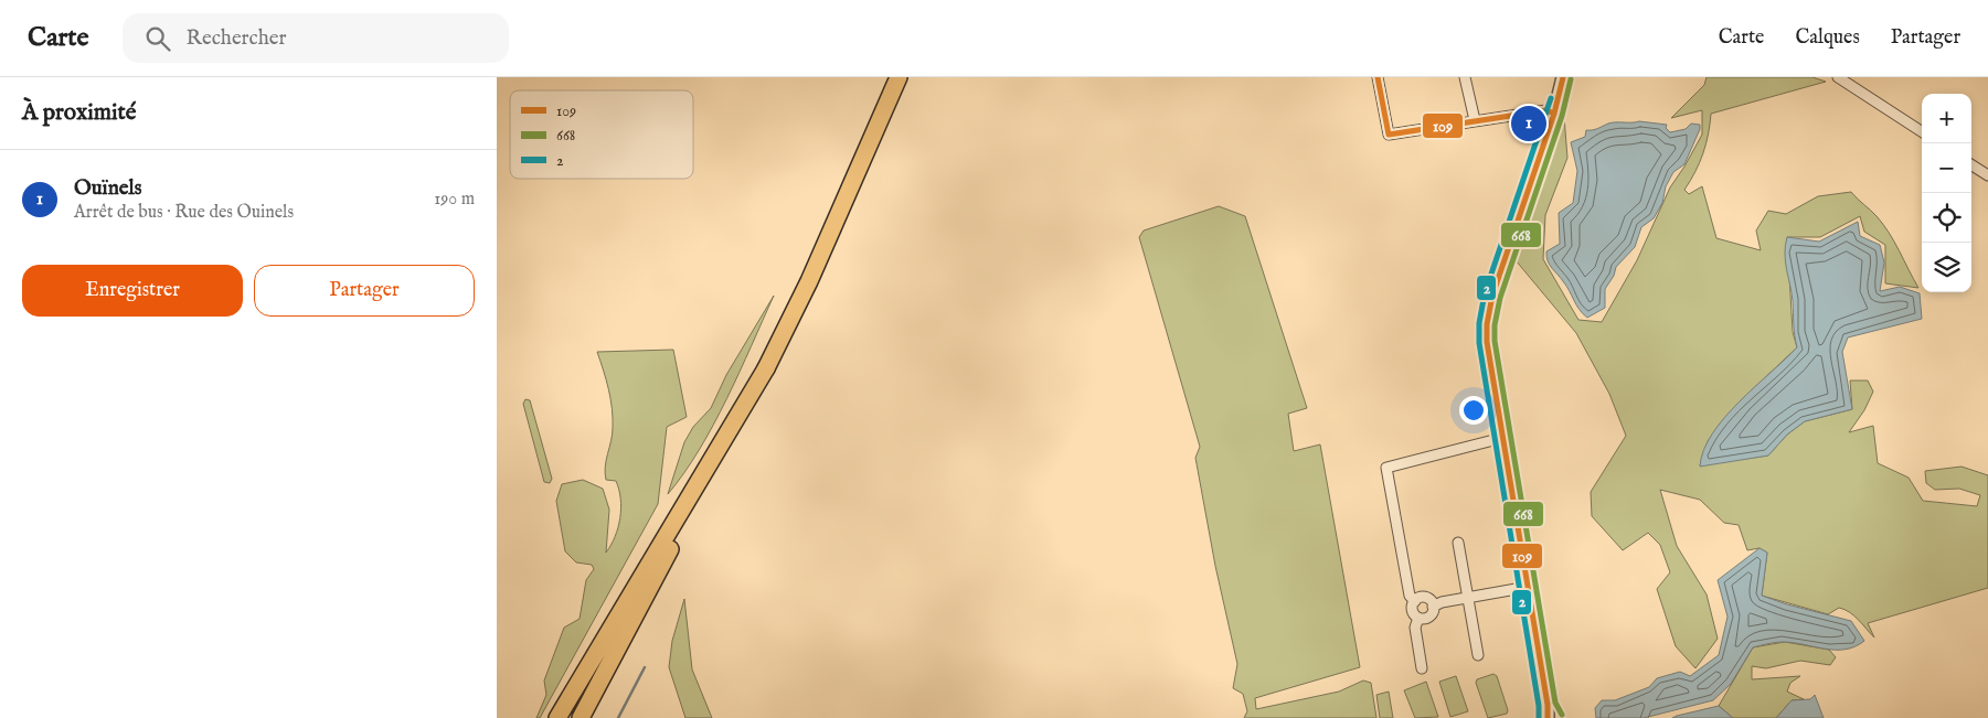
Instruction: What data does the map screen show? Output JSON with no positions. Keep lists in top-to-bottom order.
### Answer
{
  "lines": ["transit line 109", "transit line 668", "transit line 2"],
  "legend": ["109", "668", "2"],
  "page": {
    "header": "Carte",
    "search": "Rechercher",
    "nav": ["Carte", "Calques", "Partager"],
    "heading": "À proximité",
    "map_buttons": ["+", "−"],
    "pins": "1",
    "list": [
      {
        "mark": "1",
        "name": "Ouïnels",
        "note": "Arrêt de bus · Rue des Ouinels",
        "value": "190 m"
      }
    ],
    "buttons": ["Enregistrer", "Partager"]
  }
}
